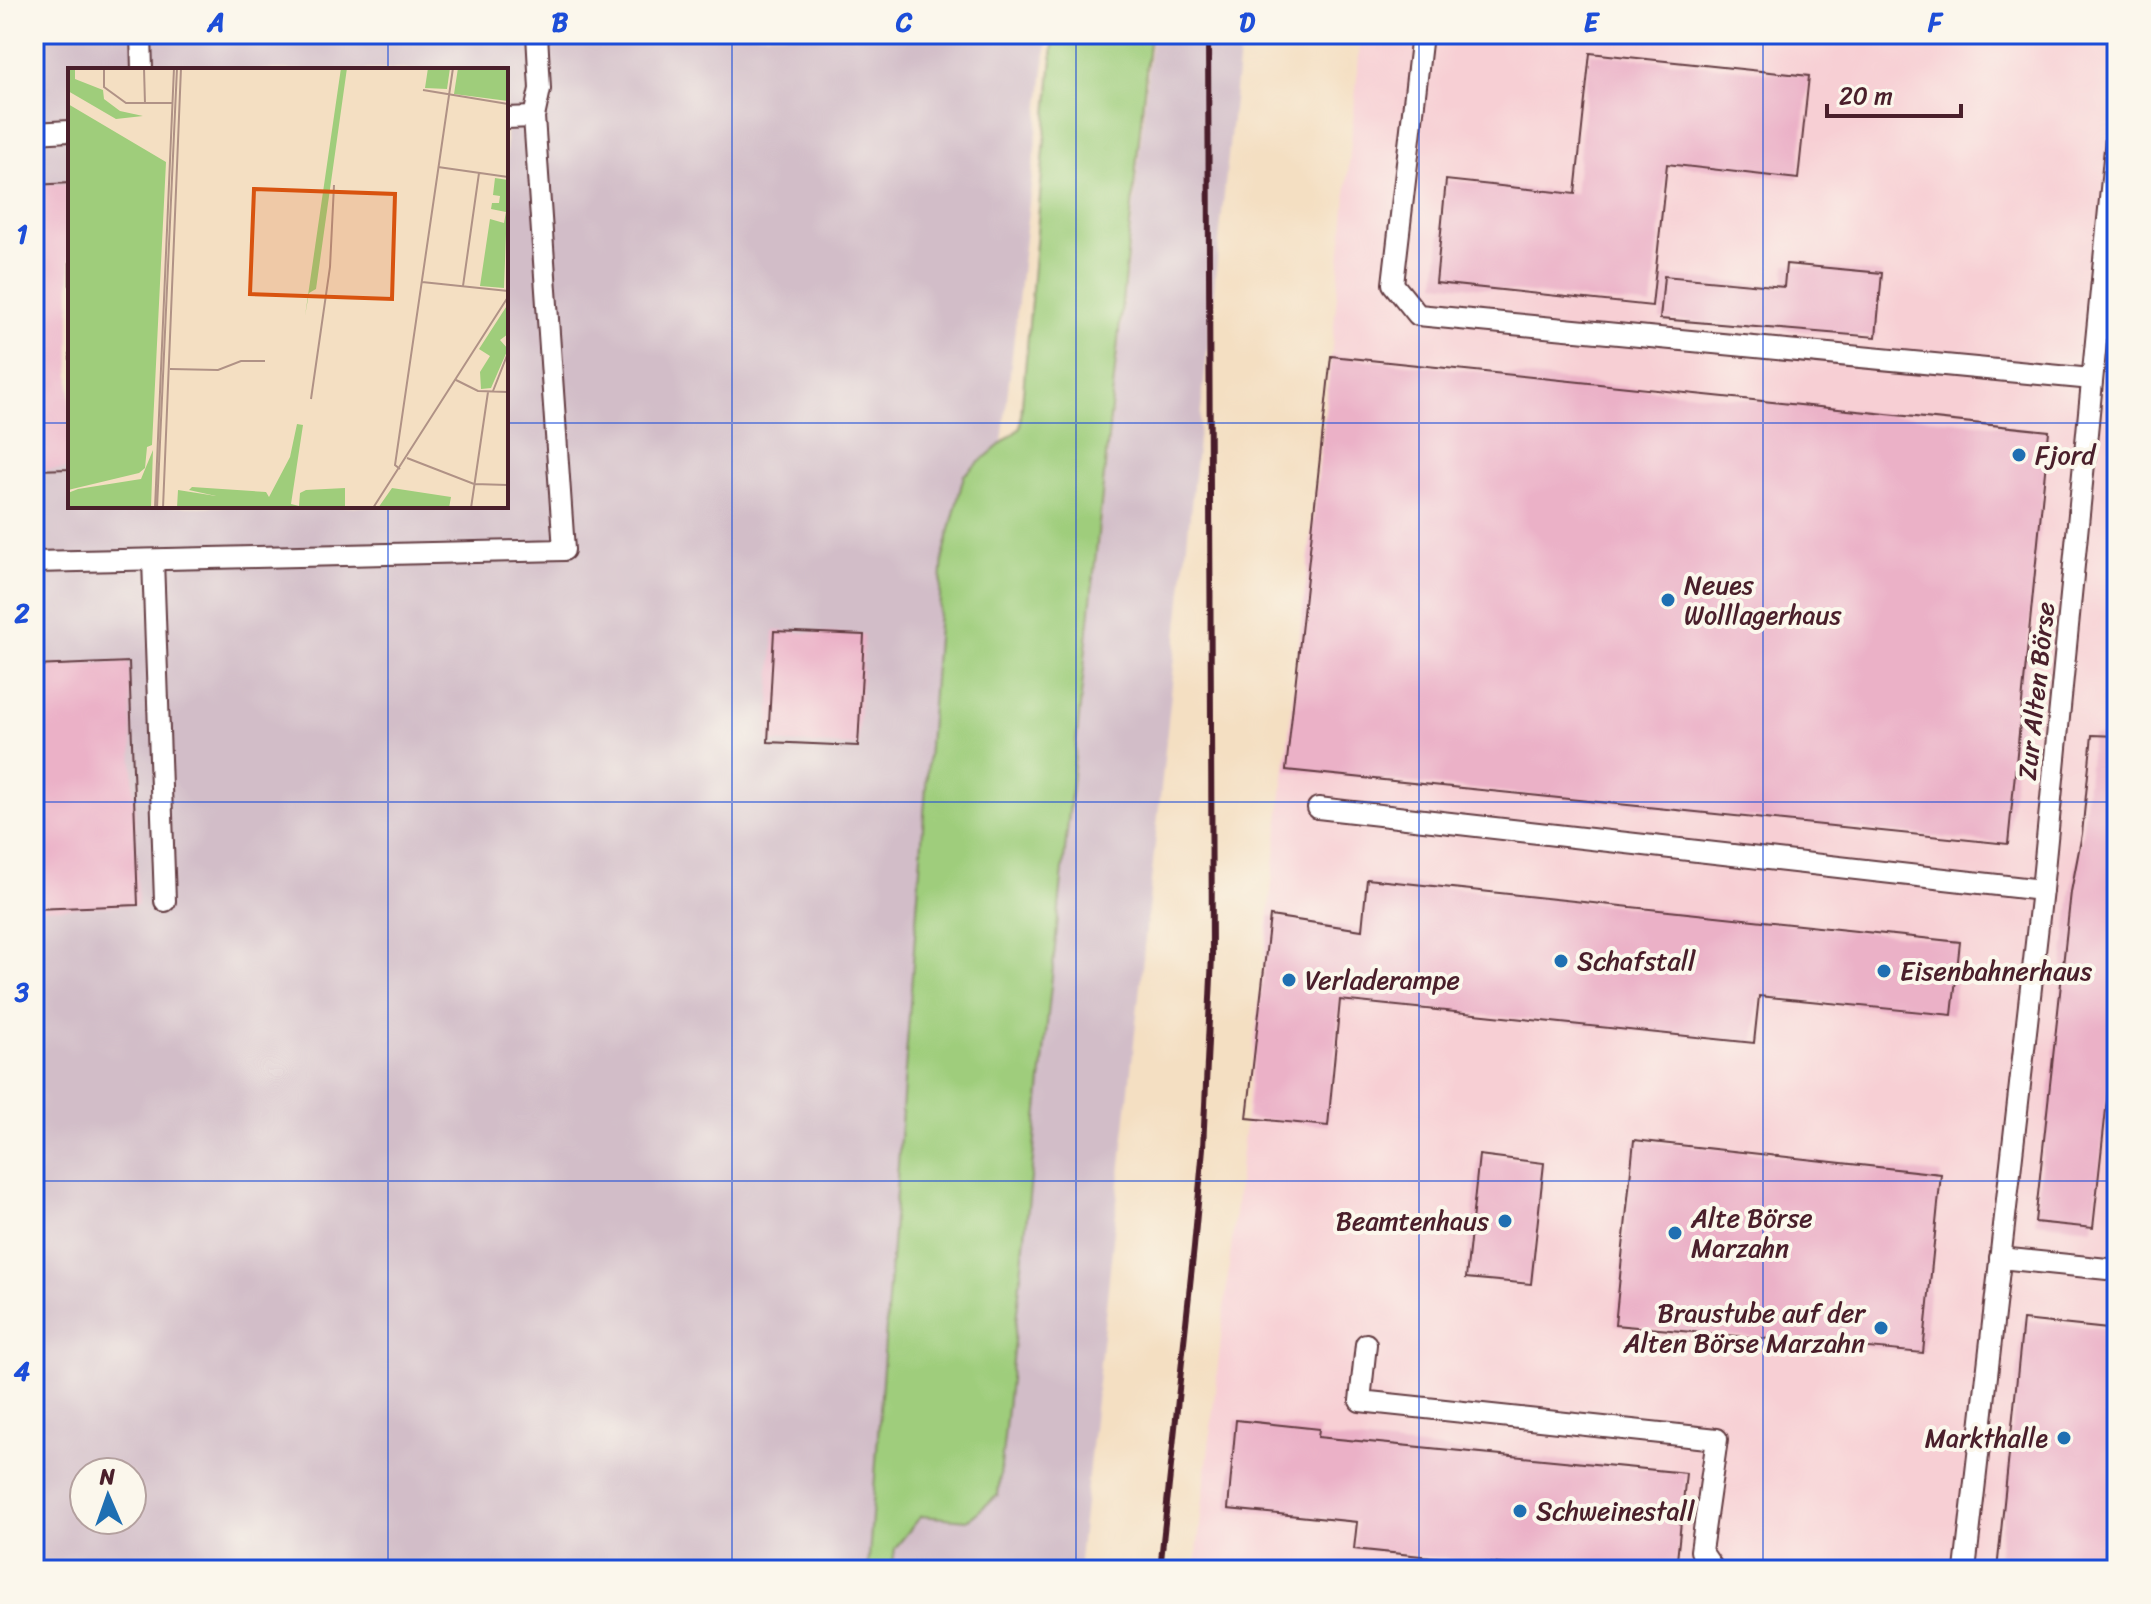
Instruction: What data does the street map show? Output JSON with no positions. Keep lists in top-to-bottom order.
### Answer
{
  "streets": {
    "lane": ["Zur Alten Börse"]
  },
  "places": [
    "Fjord",
    "Neues Wolllagerhaus",
    "Schafstall",
    "Eisenbahnerhaus",
    "Verladerampe",
    "Beamtenhaus",
    "Alte Börse Marzahn",
    "Braustube auf der Alten Börse Marzahn",
    "Markthalle",
    "Schweinestall"
  ],
  "scale_bar": "20 m",
  "north": "top",
  "grid": {
    "columns": [
      "A",
      "B",
      "C",
      "D",
      "E",
      "F"
    ],
    "rows": [
      "1",
      "2",
      "3",
      "4"
    ]
  }
}
